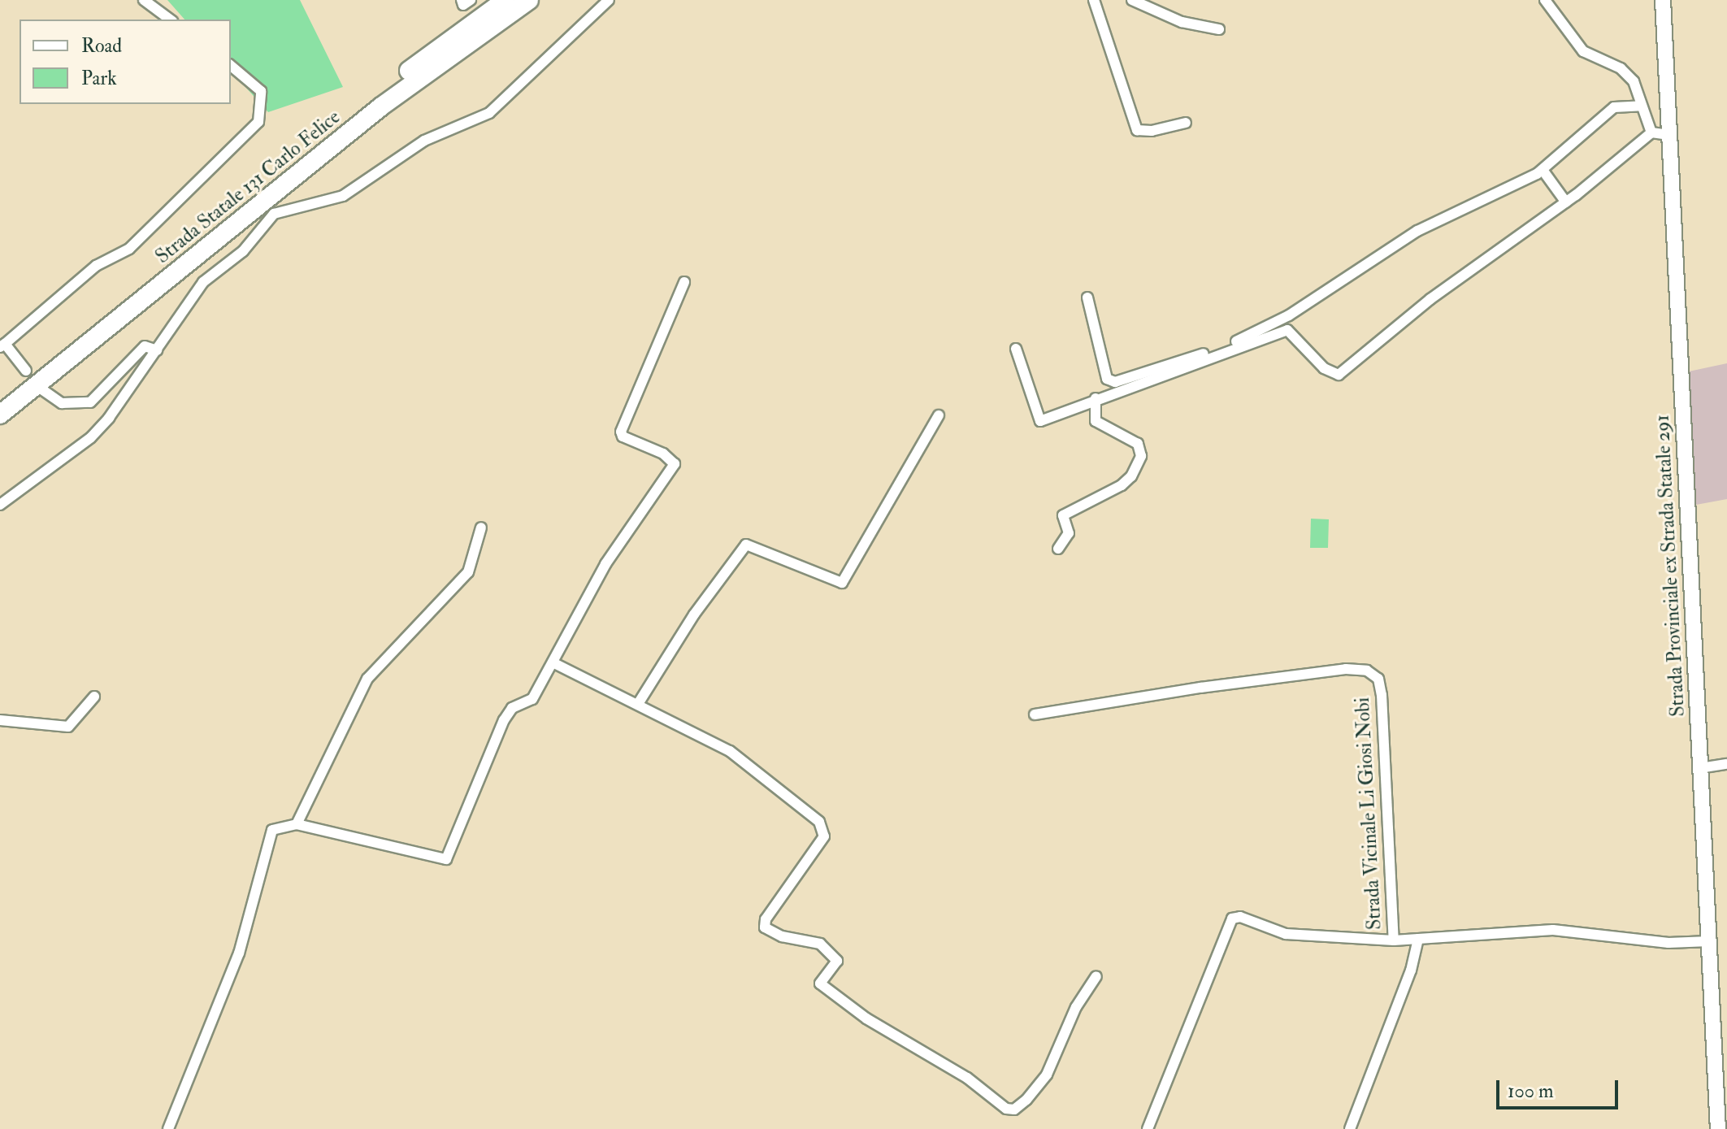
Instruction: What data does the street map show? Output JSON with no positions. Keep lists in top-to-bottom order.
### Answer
{
  "streets": {
    "highway": ["Strada Statale 131 Carlo Felice"],
    "street": ["Strada Provinciale ex Strada Statale 291", "Strada Vicinale Li Giosi Nobi"]
  },
  "crossings": [
    ["Strada Provinciale ex Strada Statale 291", "Strada Vicinale Li Giosi Nobi"]
  ],
  "legend": ["Road", "Park"],
  "scale_bar": "100 m"
}
